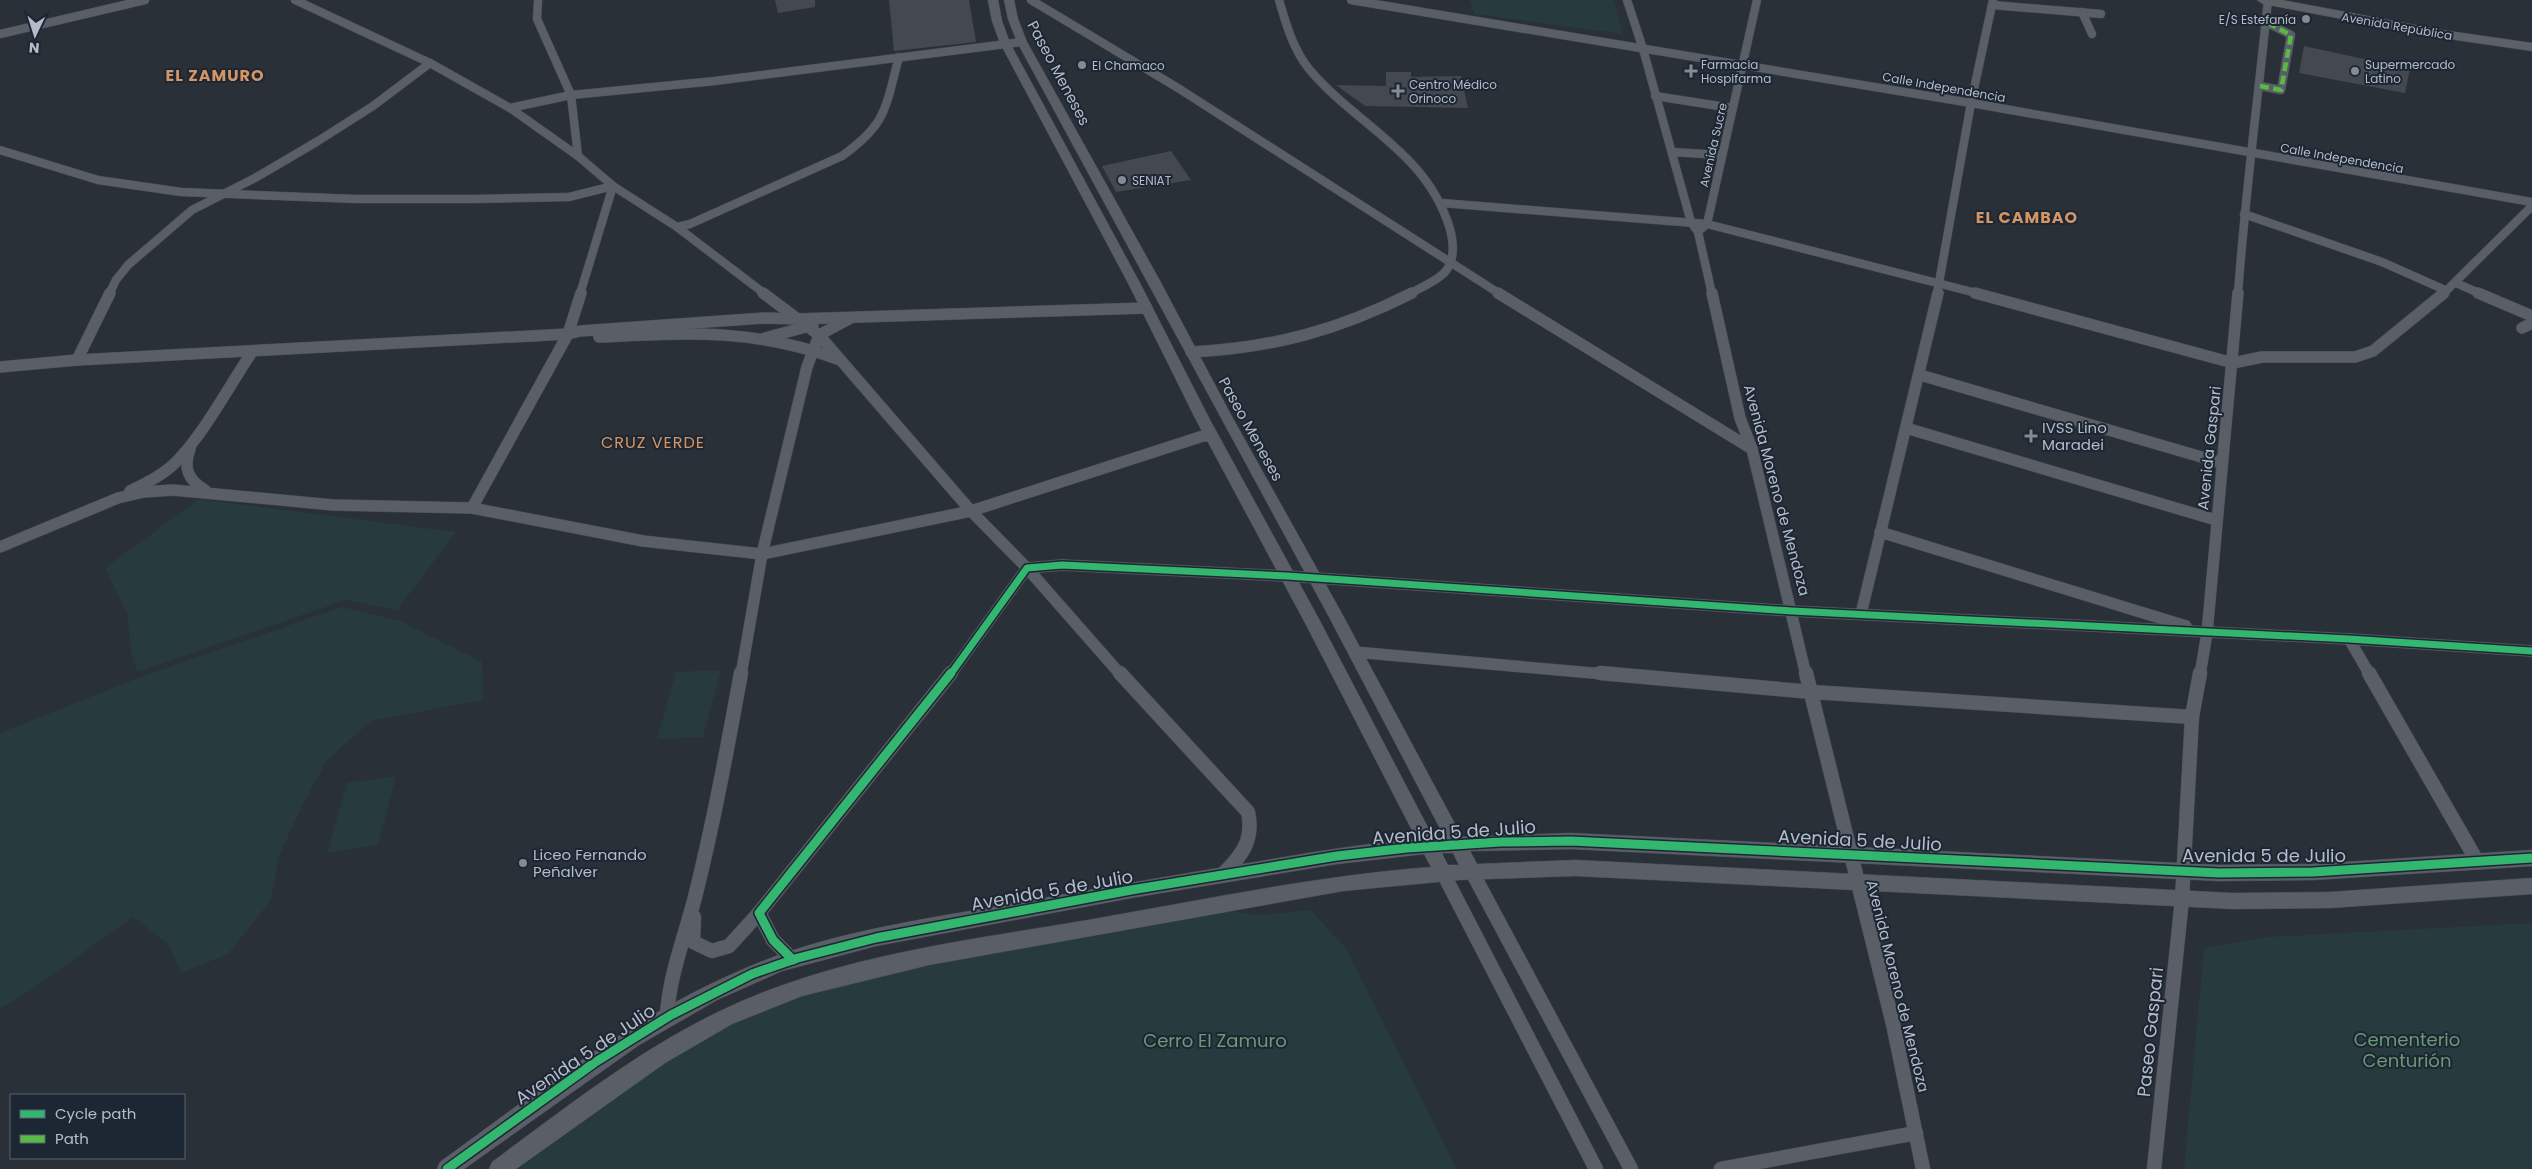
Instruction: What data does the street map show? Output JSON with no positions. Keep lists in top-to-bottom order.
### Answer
{
  "streets": {
    "main road": ["Avenida República"],
    "street": [
      "Paseo Meneses",
      "Calle Independencia",
      "Avenida Sucre",
      "Avenida Gaspari",
      "Avenida Moreno de Mendoza",
      "Avenida 5 de Julio",
      "Paseo Gaspari"
    ]
  },
  "crossings": [
    ["Avenida República", "Avenida Gaspari"],
    ["Paseo Meneses", "Avenida 5 de Julio"],
    ["Calle Independencia", "Avenida Sucre"],
    ["Calle Independencia", "Avenida Gaspari"],
    ["Avenida Sucre", "Avenida Moreno de Mendoza"],
    ["Avenida Gaspari", "Avenida 5 de Julio"],
    ["Avenida Gaspari", "Paseo Gaspari"],
    ["Avenida Moreno de Mendoza", "Avenida 5 de Julio"]
  ],
  "districts": ["EL ZAMURO", "EL CAMBAO", "CRUZ VERDE"],
  "parks": ["Cementerio Centurión", "Cerro El Zamuro"],
  "places": {
    "other": [
      "E/S Estefanía",
      "El Chamaco",
      "Supermercado Latino",
      "SENIAT",
      "Liceo Fernando Peñalver"
    ],
    "health": ["Farmacia Hospifarma", "Centro Médico Orinoco", "IVSS Lino Maradei"]
  },
  "legend": ["Cycle path", "Path"],
  "north": "bottom"
}
